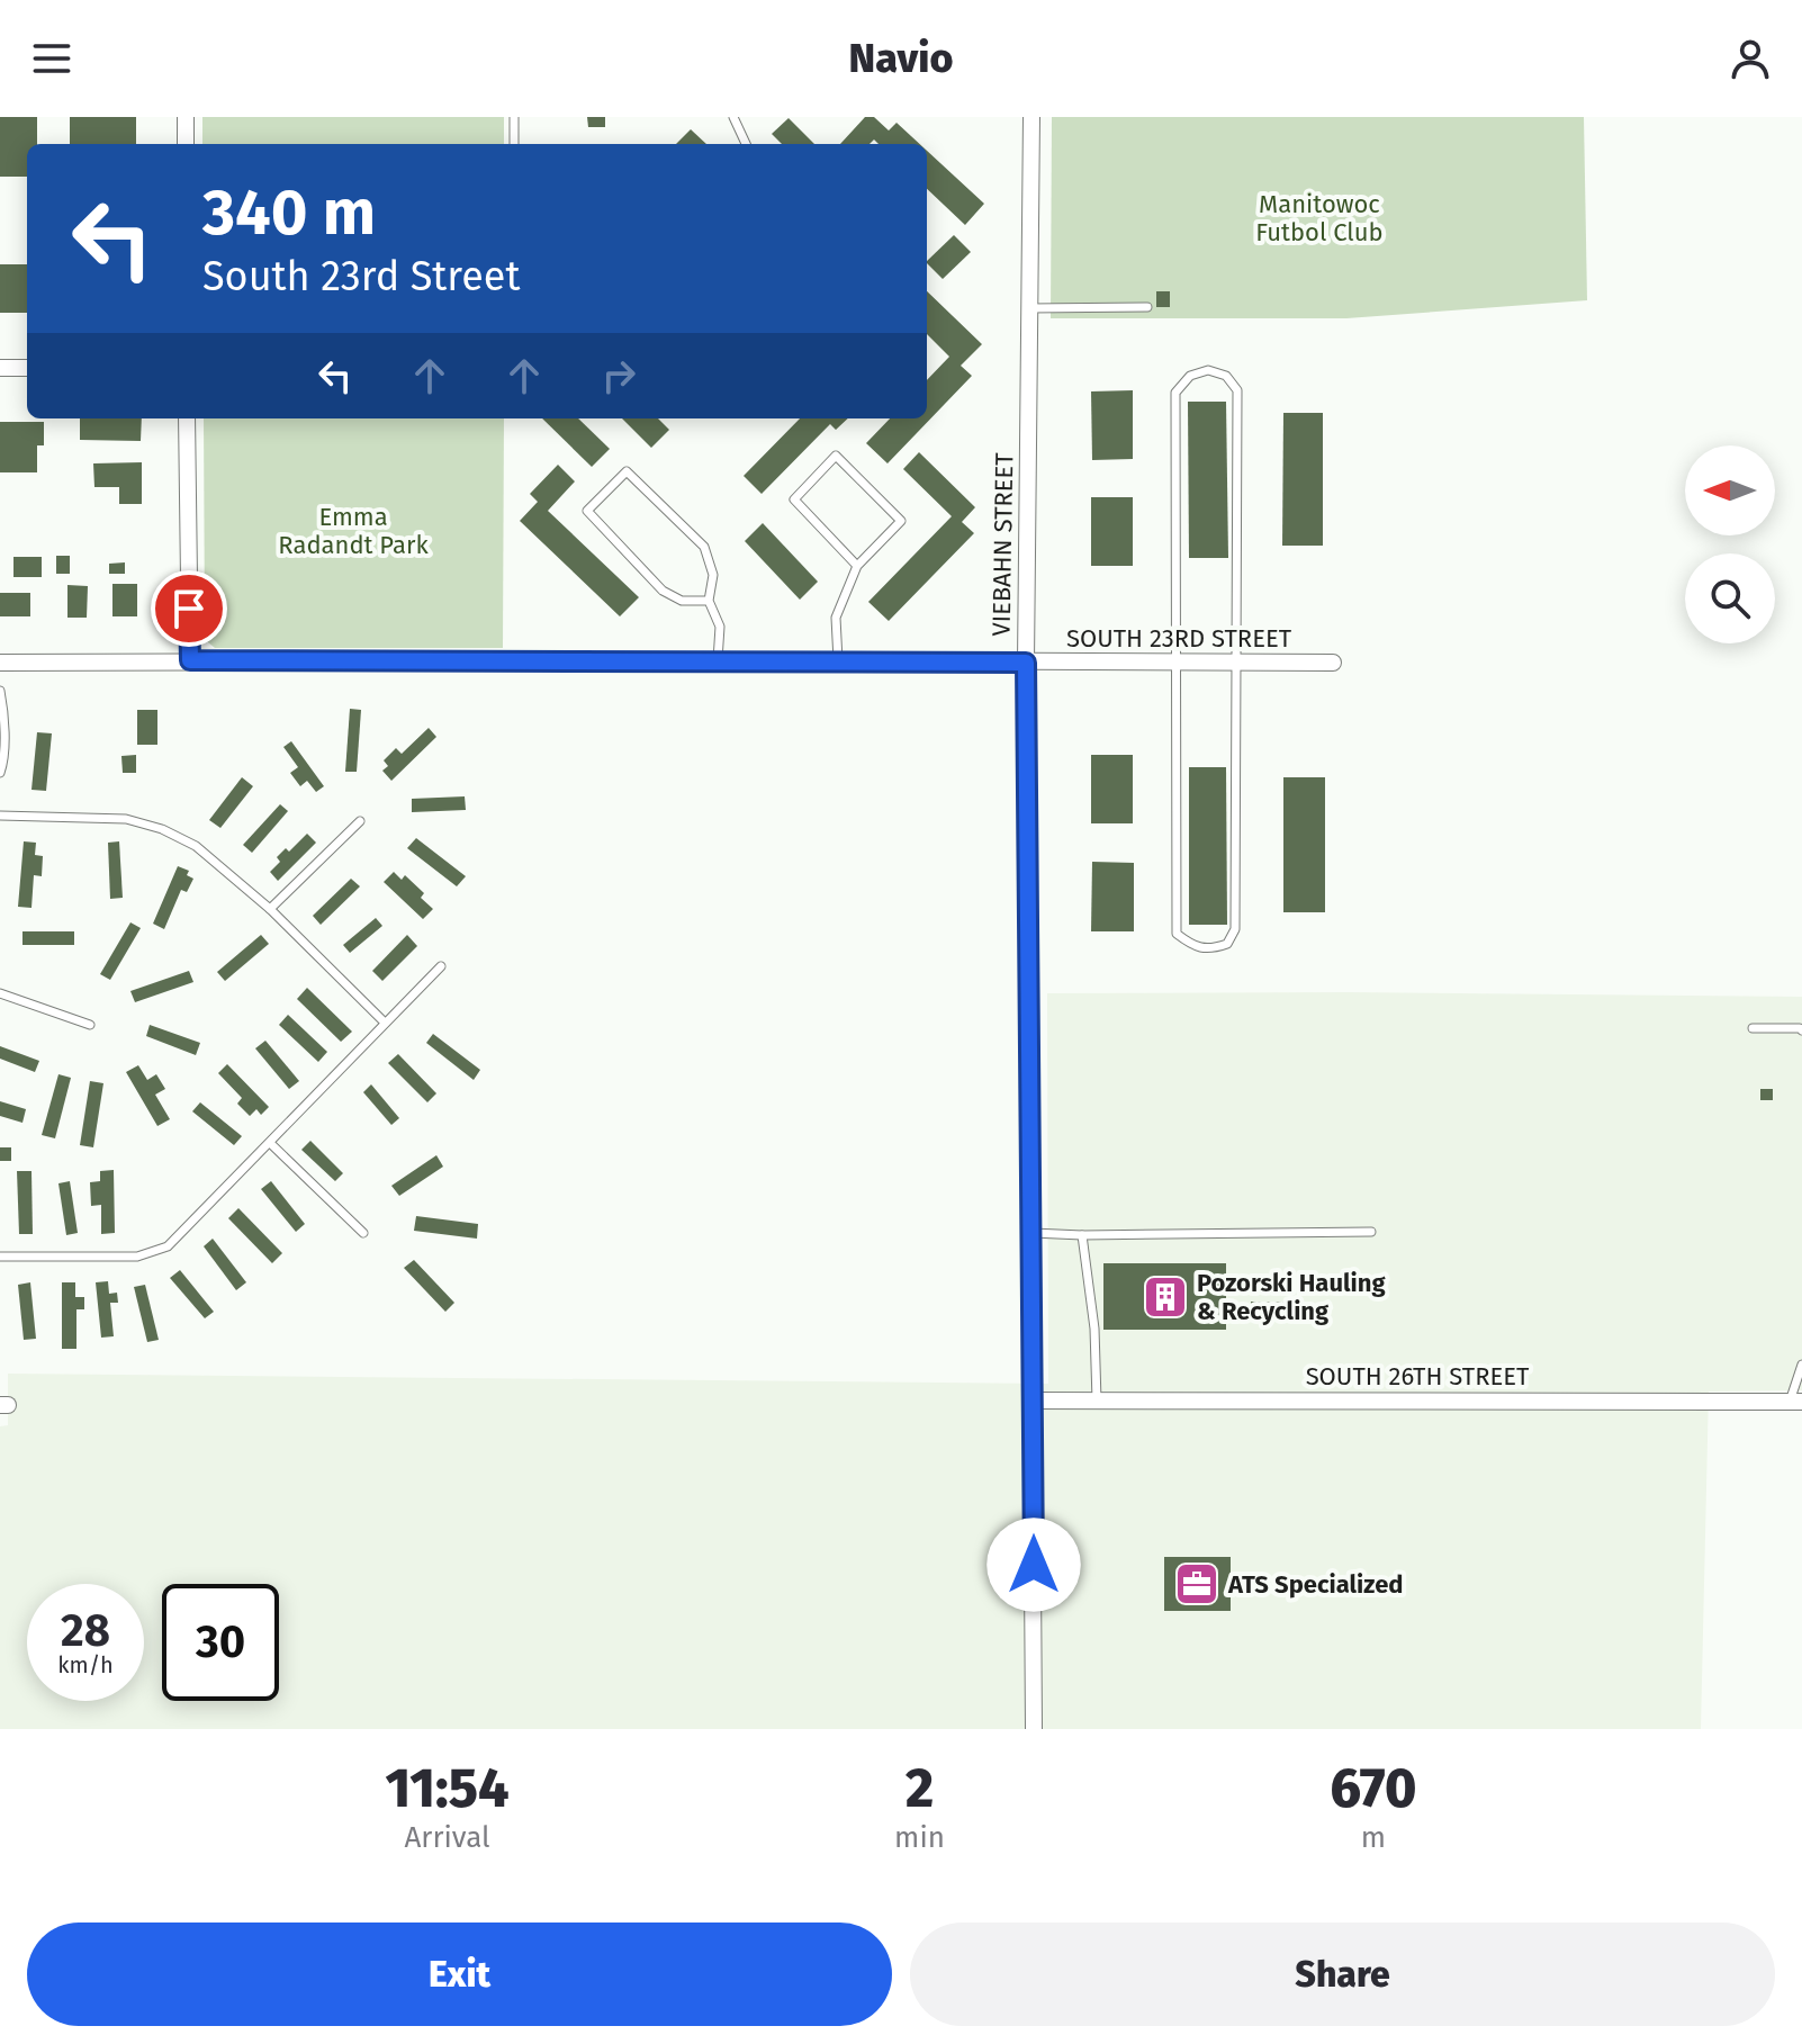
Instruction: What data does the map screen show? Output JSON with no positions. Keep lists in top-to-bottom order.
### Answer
{
  "streets": {
    "street": ["VIEBAHN STREET", "SOUTH 23RD STREET", "SOUTH 26TH STREET"]
  },
  "crossings": [
    ["VIEBAHN STREET", "SOUTH 23RD STREET"],
    ["VIEBAHN STREET", "SOUTH 26TH STREET"]
  ],
  "parks": ["Manitowoc Futbol Club", "Emma Radandt Park"],
  "places": {
    "building": ["Pozorski Hauling & Recycling"],
    "office": ["ATS Specialized"]
  },
  "north": "left",
  "page": {
    "header": "Navio",
    "turn": ["340 m", "South 23rd Street"],
    "speed": "28 km/h",
    "limit": "30",
    "eta": [
      "11:54",
      "Arrival",
      "2",
      "min",
      "670",
      "m"
    ],
    "buttons": ["Exit", "Share"]
  }
}
